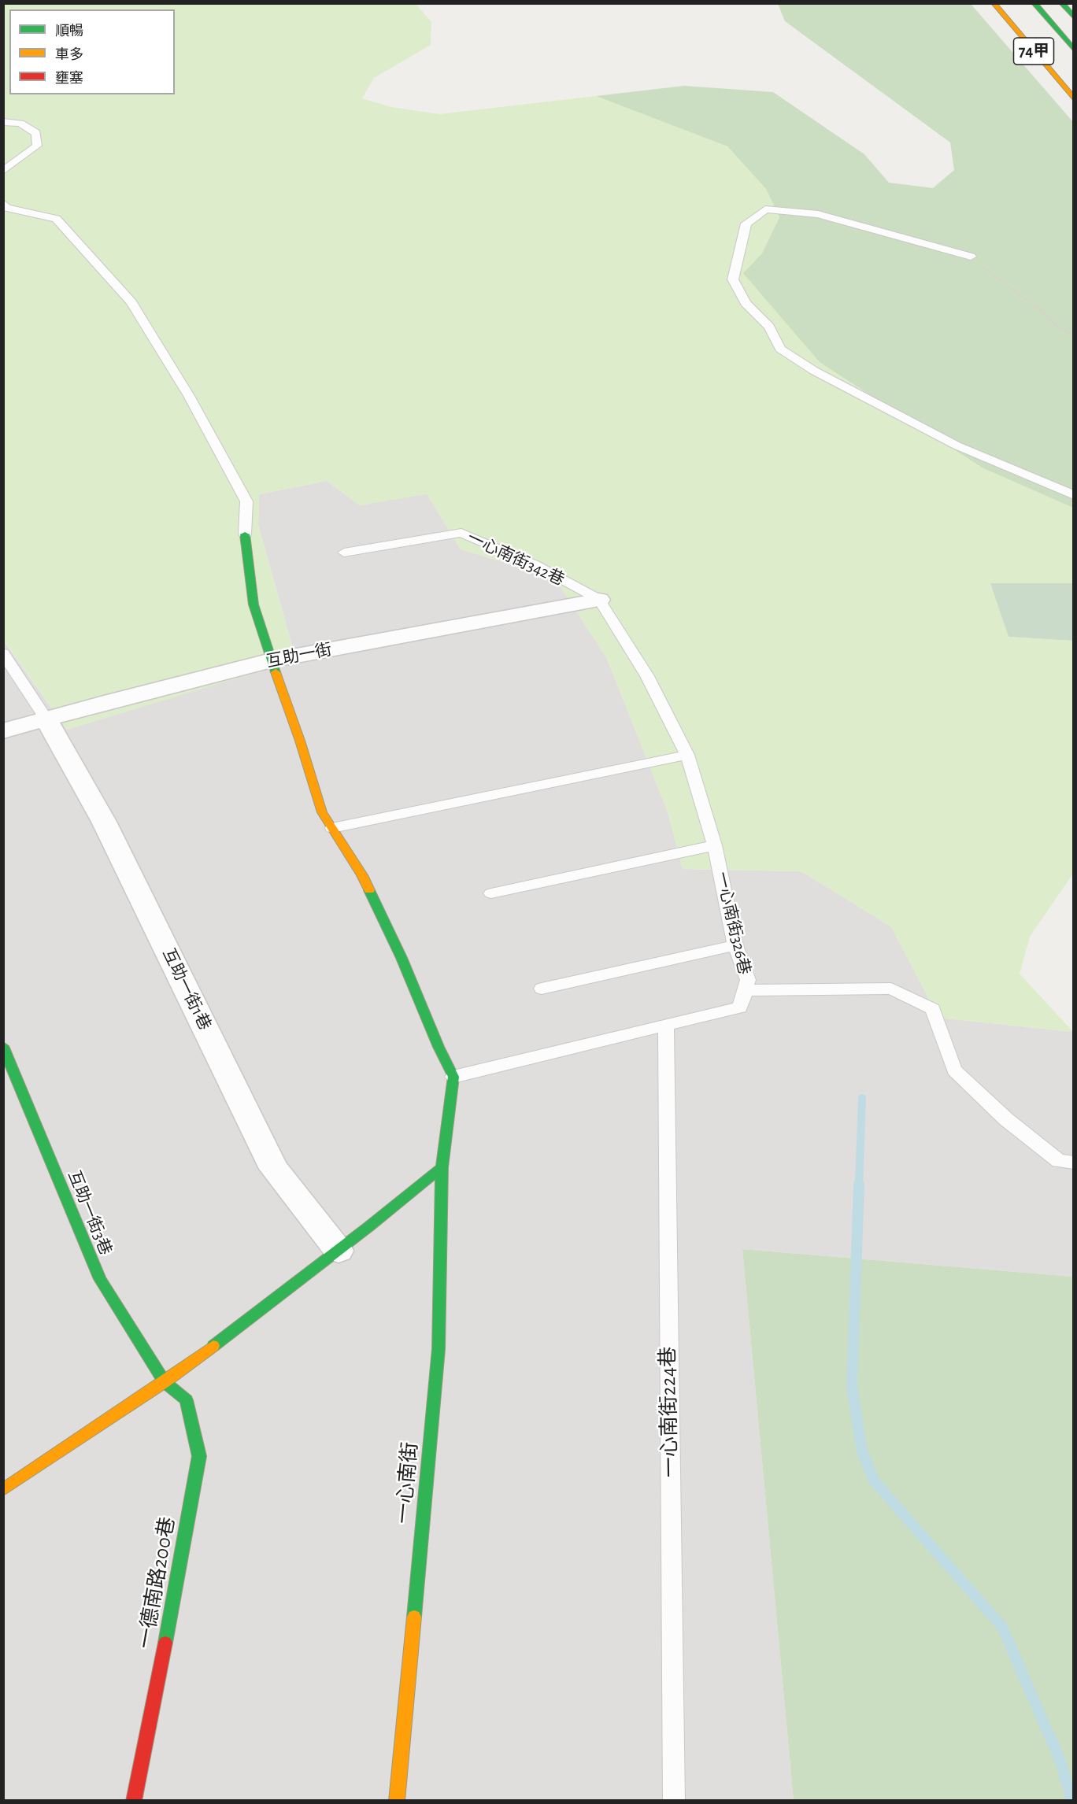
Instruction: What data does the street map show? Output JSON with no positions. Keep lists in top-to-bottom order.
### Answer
{
  "streets": {
    "street": [
      "74甲",
      "互助一街",
      "互助一街1巷",
      "互助一街3巷",
      "一心南街",
      "一德南路200巷"
    ],
    "lane": ["一心南街342巷", "一心南街326巷", "一心南街224巷"]
  },
  "crossings": [
    ["一心南街342巷", "互助一街"],
    ["一心南街342巷", "一心南街326巷"],
    ["互助一街", "一心南街326巷"],
    ["互助一街", "互助一街1巷"],
    ["一心南街326巷", "一心南街224巷"],
    ["一心南街326巷", "一心南街"],
    ["互助一街3巷", "一德南路200巷"]
  ],
  "legend": ["順暢", "車多", "壅塞"]
}
